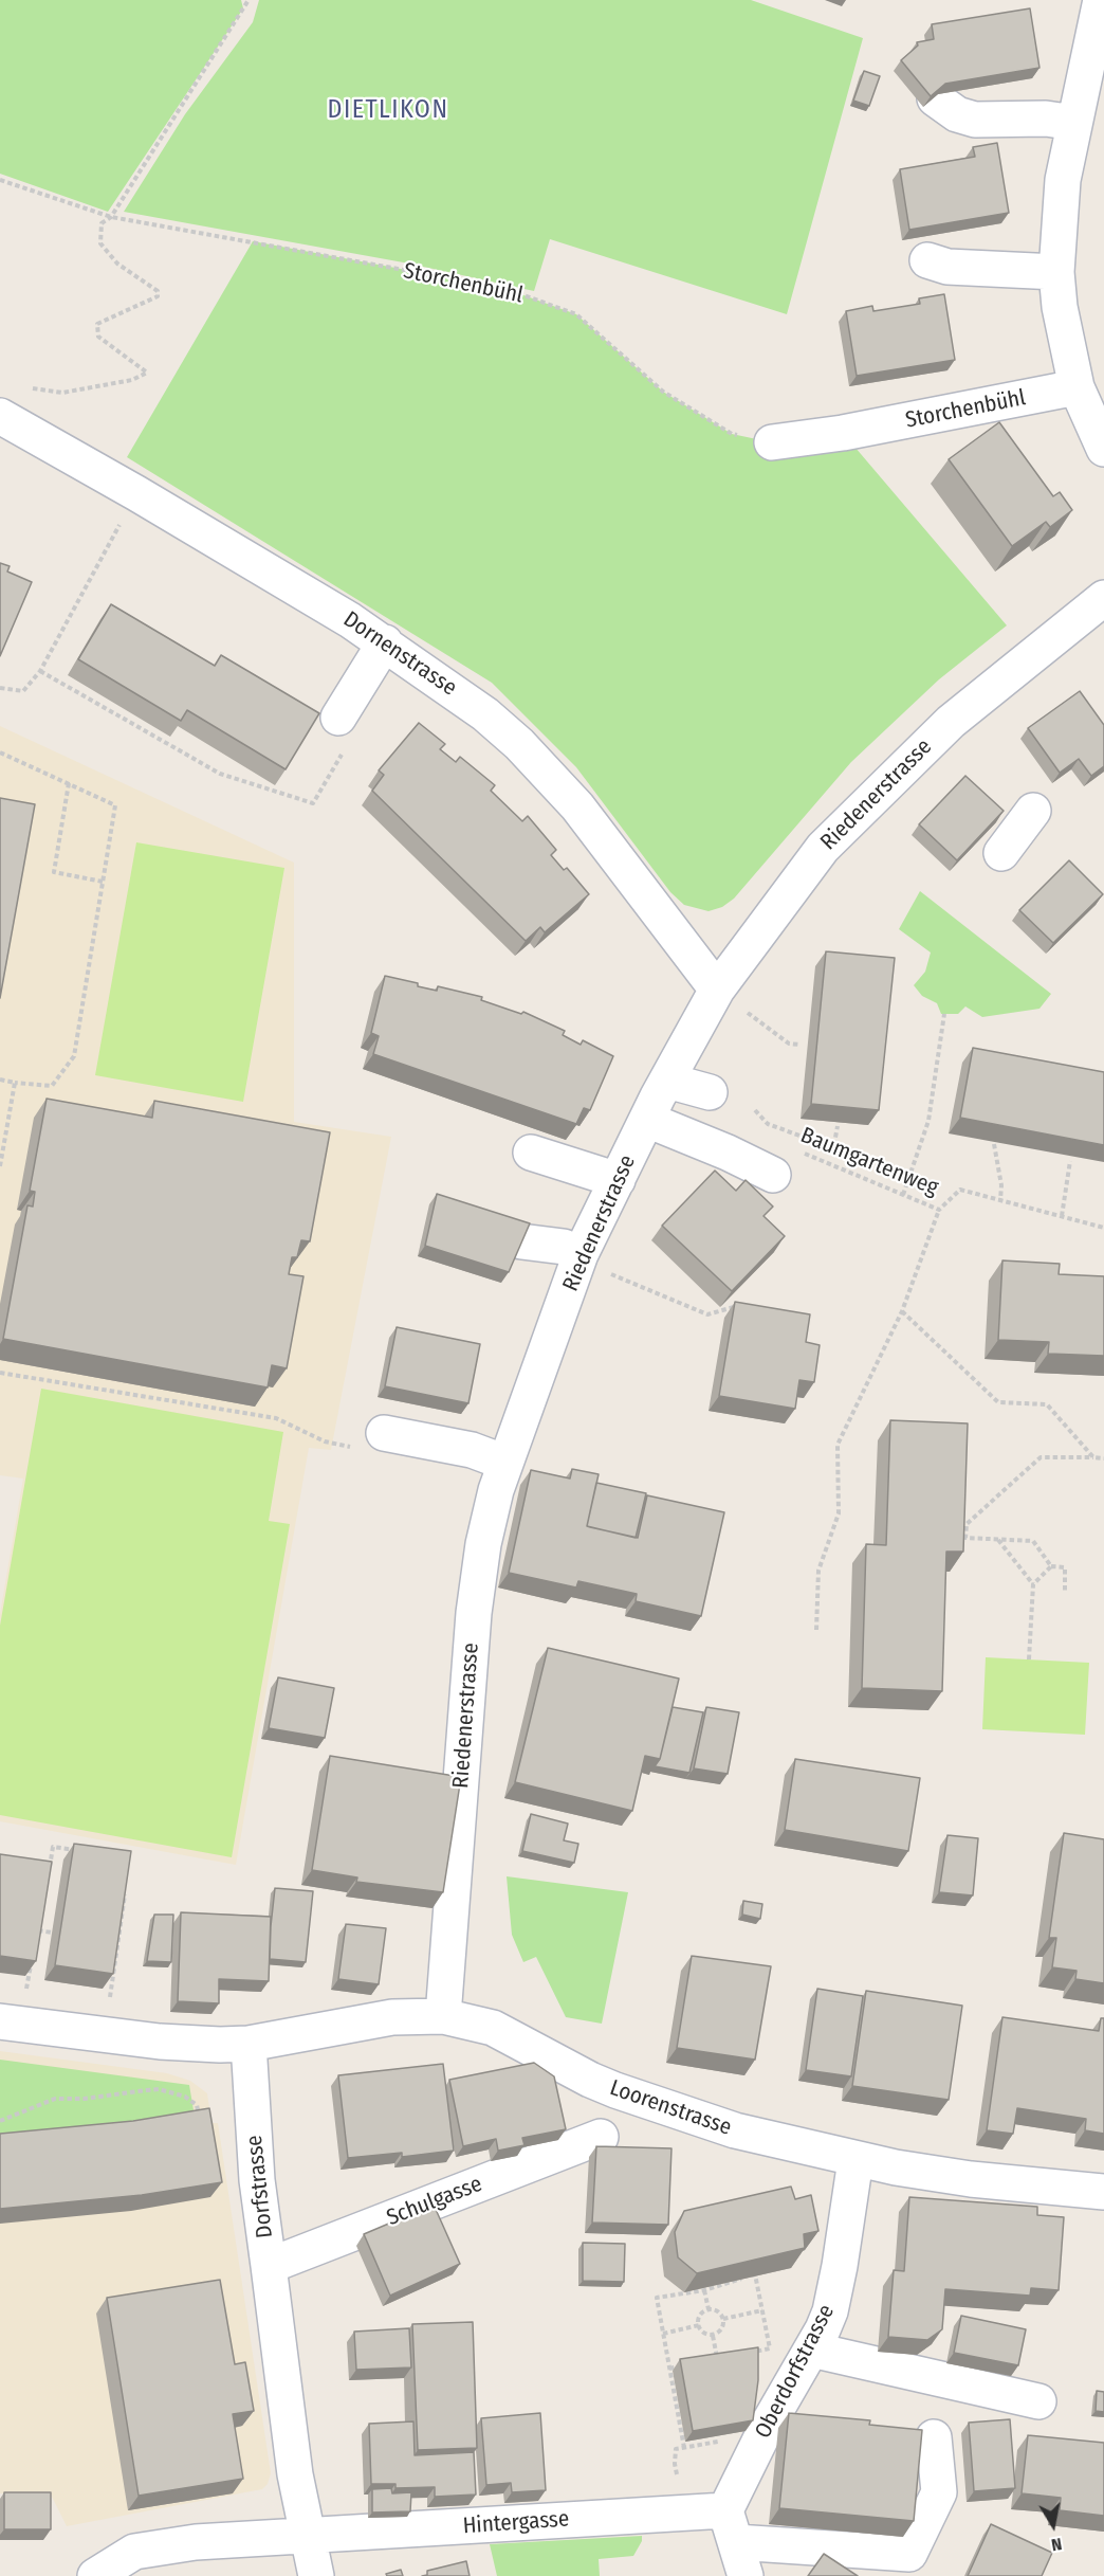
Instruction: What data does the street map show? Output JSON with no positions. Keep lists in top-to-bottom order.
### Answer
{
  "streets": {
    "street": [
      "Storchenbühl",
      "Dornenstrasse",
      "Riedenerstrasse",
      "Loorenstrasse",
      "Dorfstrasse",
      "Schulgasse",
      "Oberdorfstrasse",
      "Hintergasse"
    ],
    "path": ["Baumgartenweg"]
  },
  "crossings": [
    ["Dornenstrasse", "Riedenerstrasse"],
    ["Riedenerstrasse", "Loorenstrasse"],
    ["Loorenstrasse", "Dorfstrasse"],
    ["Loorenstrasse", "Oberdorfstrasse"],
    ["Dorfstrasse", "Schulgasse"],
    ["Dorfstrasse", "Hintergasse"],
    ["Oberdorfstrasse", "Hintergasse"]
  ],
  "districts": ["DIETLIKON"],
  "north": "bottom"
}
